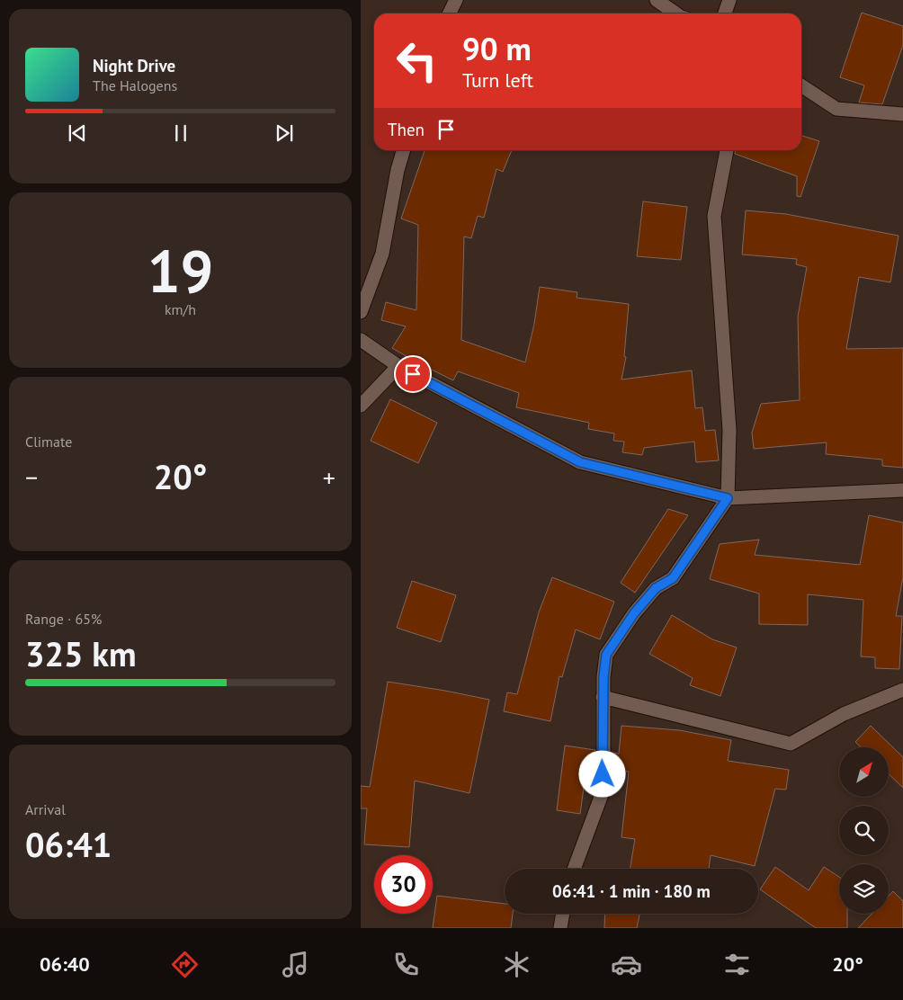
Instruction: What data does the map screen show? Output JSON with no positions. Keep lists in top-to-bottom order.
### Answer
{
  "north": "top right",
  "page": {
    "turn": ["90 m", "Turn left"],
    "song": ["Night Drive", "The Halogens"],
    "then": "Then",
    "tile": [
      ["19", "km/h"],
      "Climate",
      ["Range · 65%", "325 km"],
      ["Arrival", "06:41"]
    ],
    "heat": ["−", "20°", "+"],
    "limit": "30",
    "trip": "06:41 · 1 min · 180 m",
    "tabs": ["06:40", "20°"]
  }
}
